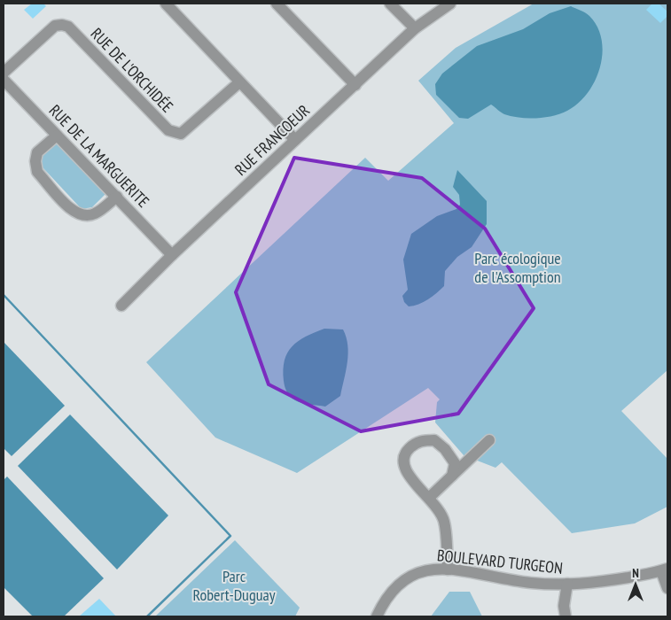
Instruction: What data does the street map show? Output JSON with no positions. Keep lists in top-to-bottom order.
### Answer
{
  "streets": {
    "street": [
      "RUE DE L'ORCHIDÉE",
      "RUE FRANCOEUR",
      "RUE DE LA MARGUERITE",
      "BOULEVARD TURGEON"
    ]
  },
  "crossings": [
    ["RUE FRANCOEUR", "RUE DE LA MARGUERITE"]
  ],
  "parks": ["Parc écologique de l'Assomption", "Parc Robert-Duguay"],
  "north": "top"
}
